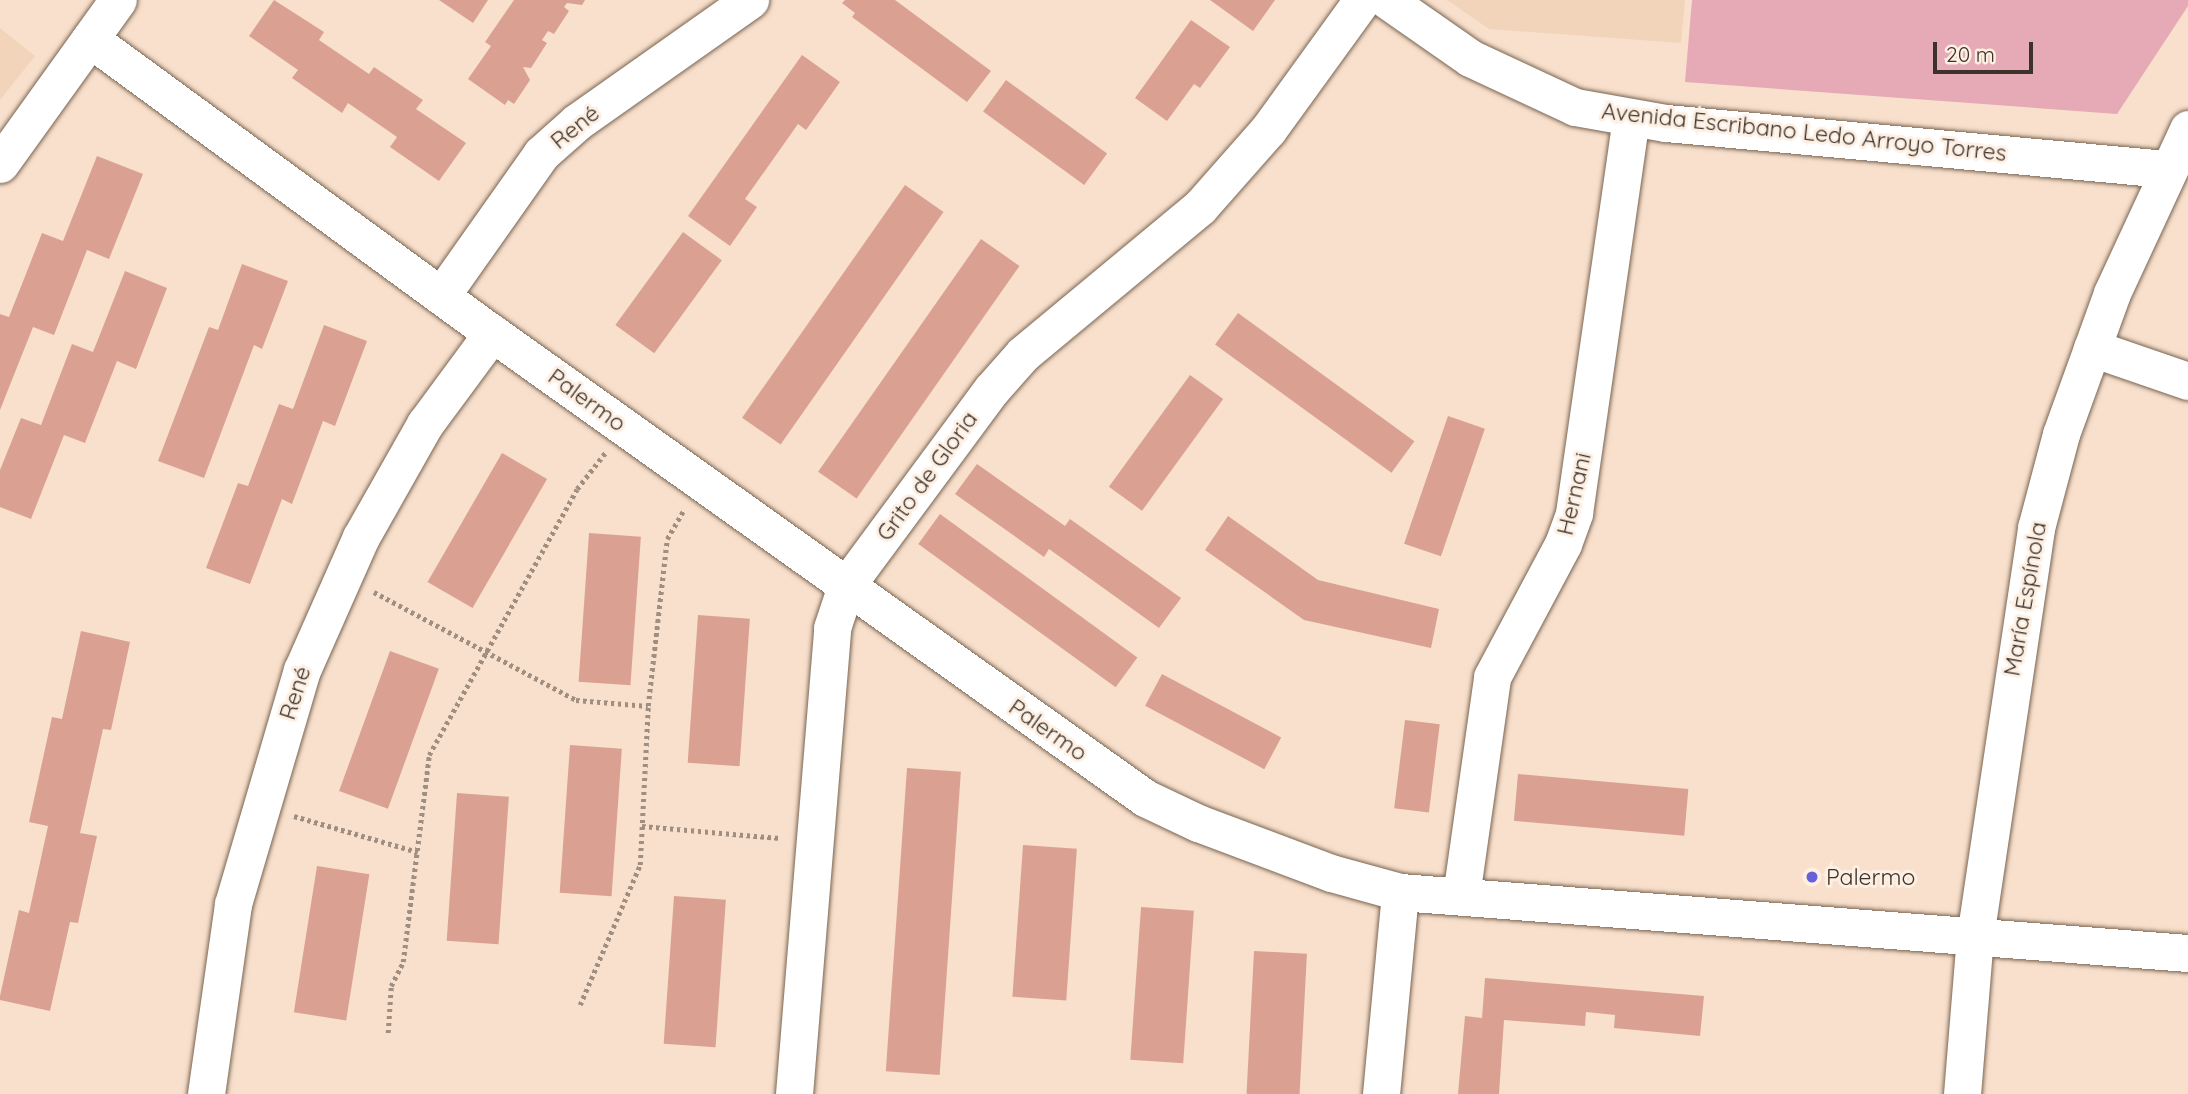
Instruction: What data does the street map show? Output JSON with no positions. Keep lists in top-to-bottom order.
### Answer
{
  "streets": {
    "street": [
      "René",
      "Avenida Escribano Ledo Arroyo Torres",
      "Palermo",
      "Grito de Gloria",
      "Hernani",
      "María Espínola"
    ]
  },
  "crossings": [
    ["René", "Palermo"],
    ["Avenida Escribano Ledo Arroyo Torres", "Hernani"],
    ["Avenida Escribano Ledo Arroyo Torres", "María Espínola"],
    ["Palermo", "Grito de Gloria"],
    ["Palermo", "Hernani"],
    ["Palermo", "María Espínola"]
  ],
  "places": ["Palermo"],
  "scale_bar": "20 m"
}
